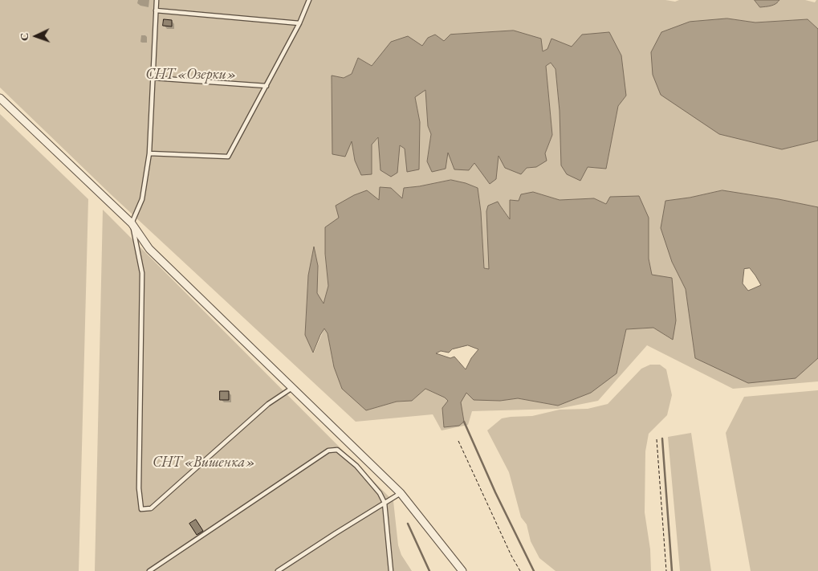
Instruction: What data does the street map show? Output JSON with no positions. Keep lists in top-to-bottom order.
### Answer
{
  "parks": ["СНТ «Озерки»", "СНТ «Вишенка»"],
  "north": "left"
}
